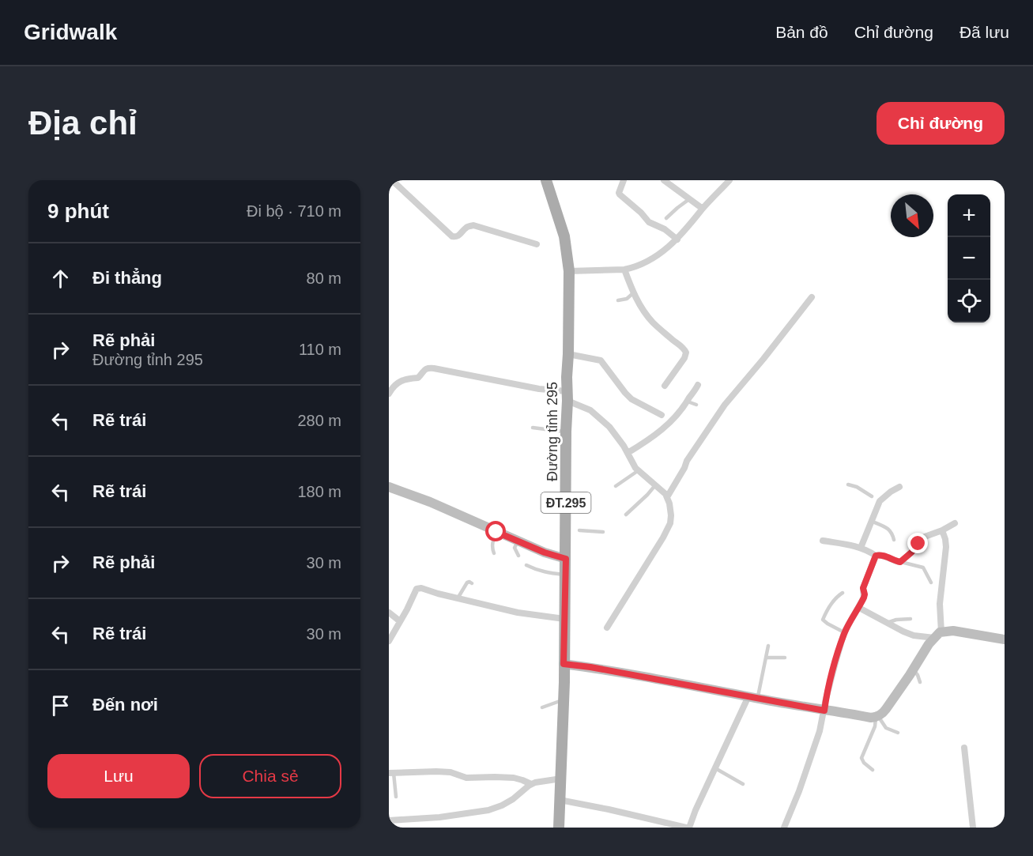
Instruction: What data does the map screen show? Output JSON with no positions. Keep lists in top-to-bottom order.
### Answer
{
  "streets": {
    "main road": ["Đường tỉnh 295", "ĐT.295"]
  },
  "north": "bottom right",
  "page": {
    "header": "Gridwalk",
    "nav": ["Bản đồ", "Chỉ đường", "Đã lưu"],
    "buttons": [
      "Chỉ đường",
      ["Lưu", "Chia sẻ"]
    ],
    "title": "Địa chỉ",
    "heading": ["9 phút", "Đi bộ · 710 m"],
    "map_buttons": ["+", "−"],
    "list": [
      ["Đi thẳng", "80 m"],
      ["Rẽ phải", "Đường tỉnh 295", "110 m"],
      ["Rẽ trái", "280 m"],
      ["Rẽ trái", "180 m"],
      ["Rẽ phải", "30 m"],
      ["Rẽ trái", "30 m"],
      "Đến nơi"
    ]
  }
}
